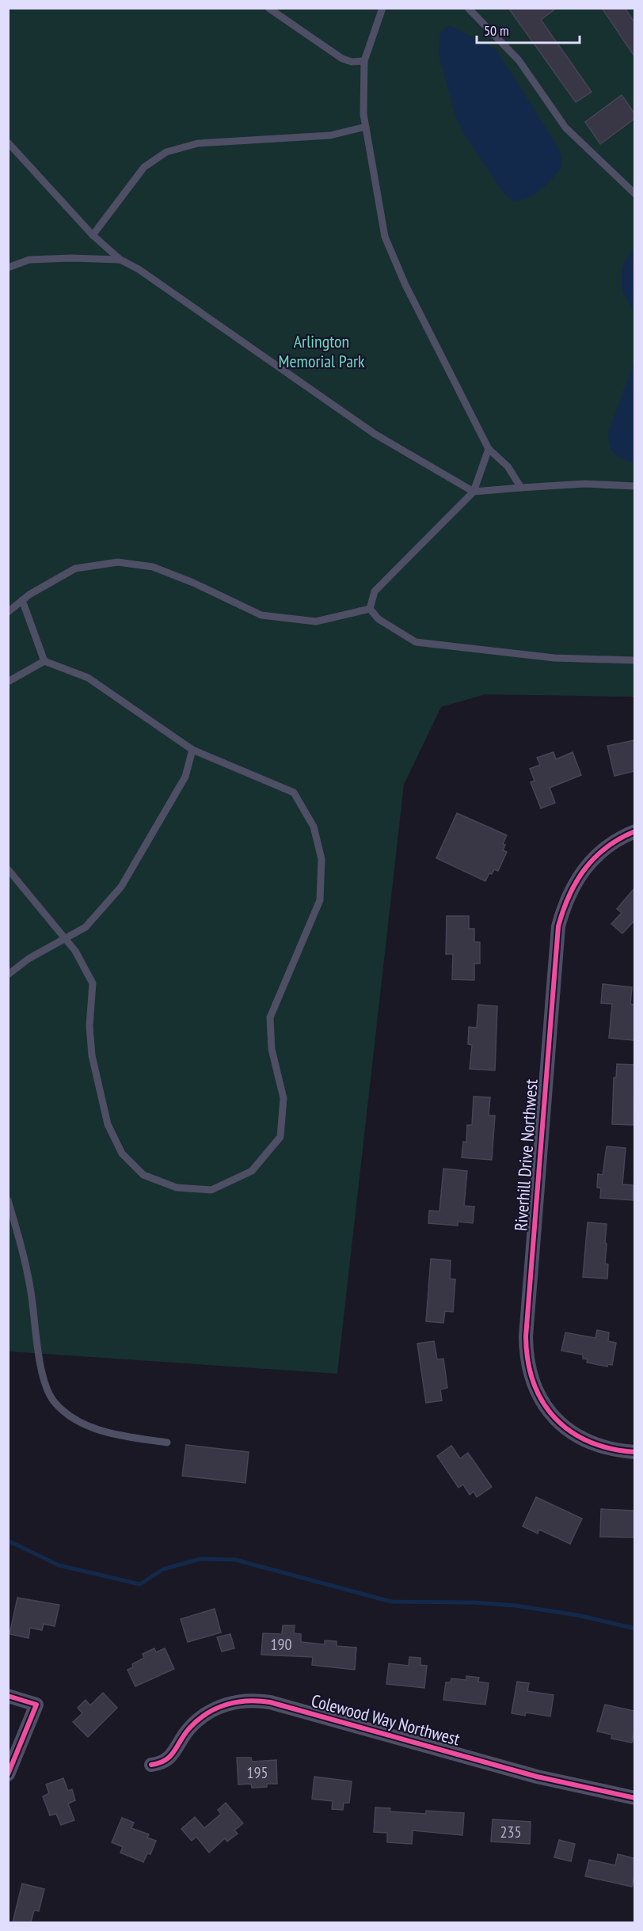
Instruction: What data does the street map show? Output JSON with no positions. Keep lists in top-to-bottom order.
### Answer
{
  "streets": {
    "street": ["Riverhill Drive Northwest", "Colewood Way Northwest"]
  },
  "parks": ["Arlington Memorial Park"],
  "house_numbers": ["190", "195", "235"],
  "scale_bar": "50 m"
}
